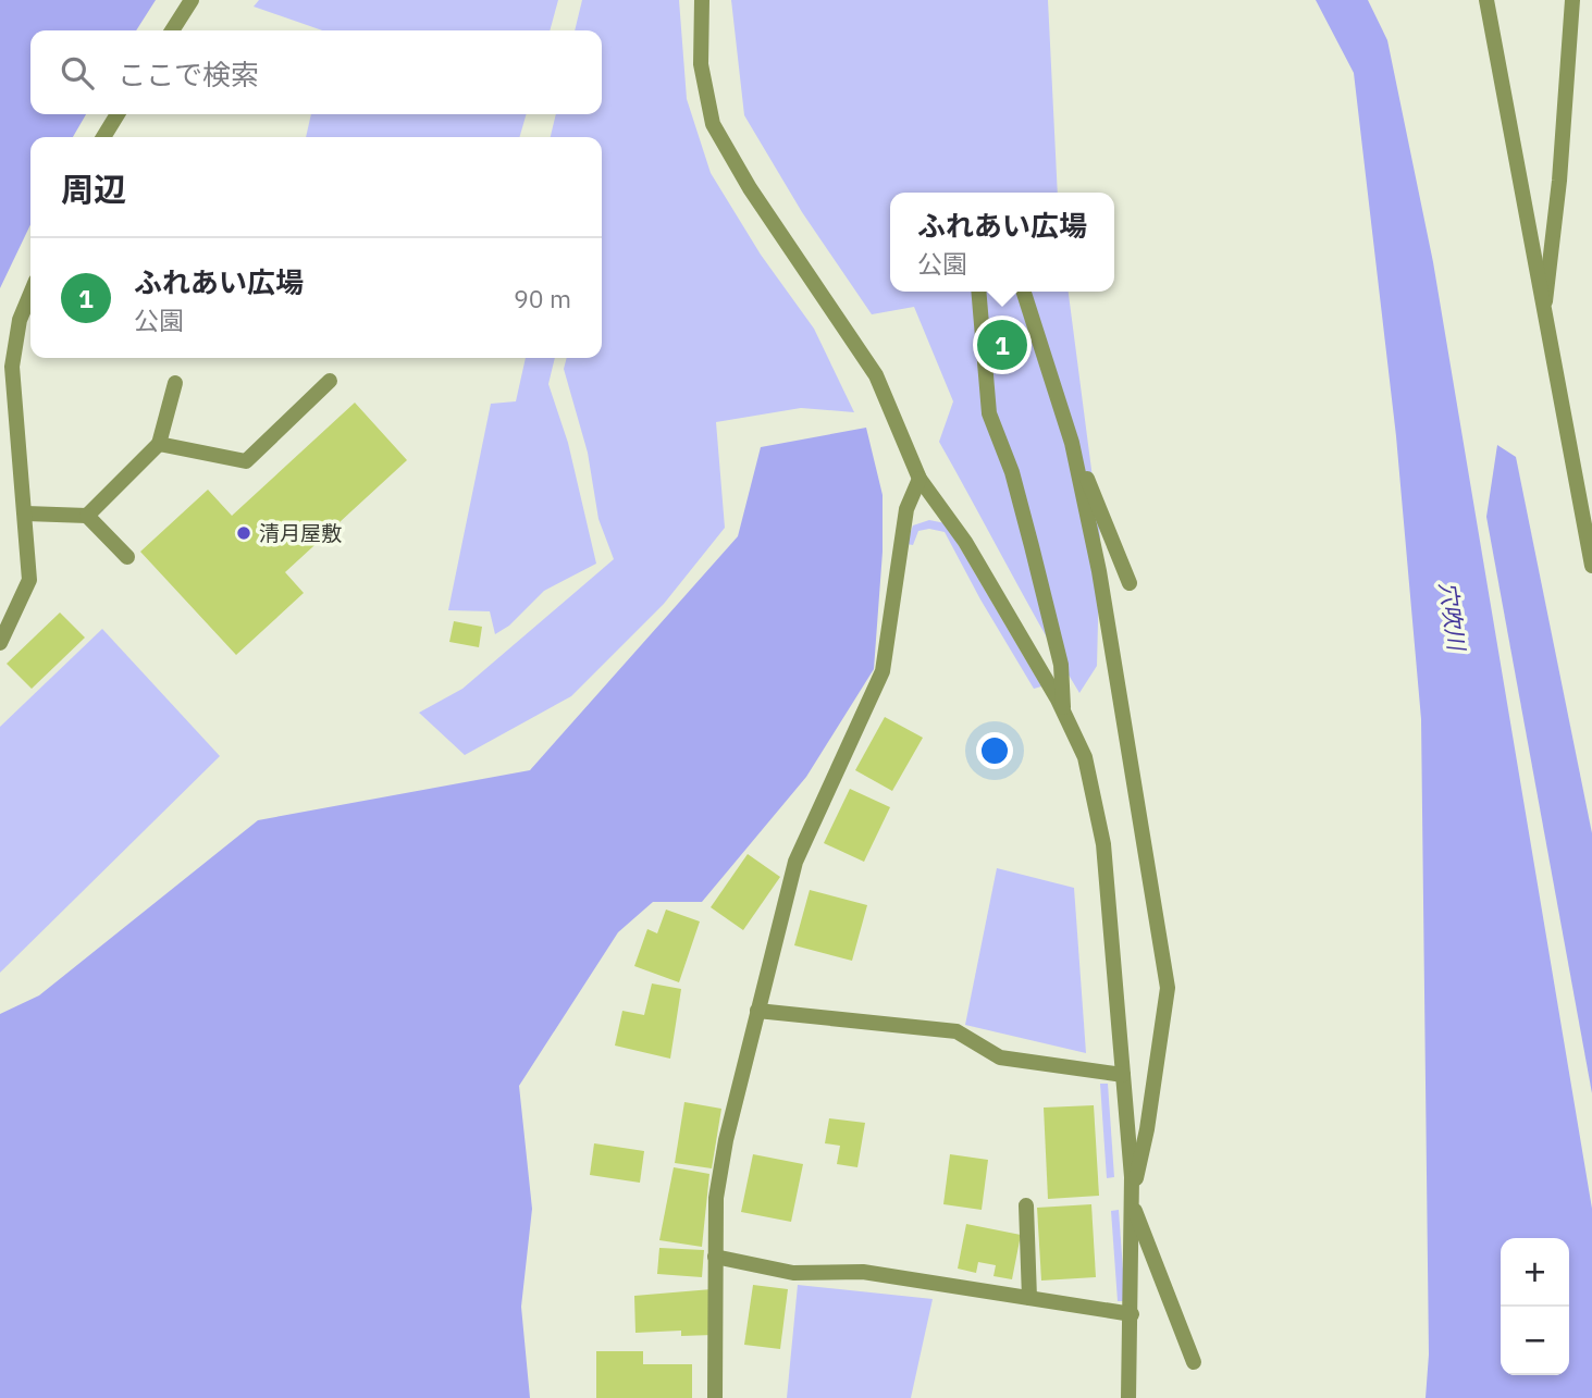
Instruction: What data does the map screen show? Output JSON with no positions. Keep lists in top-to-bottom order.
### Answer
{
  "water": ["穴吹川"],
  "places": ["清月屋敷"],
  "page": {
    "search": "ここで検索",
    "heading": "周辺",
    "popup": ["ふれあい広場", "公園"],
    "list": [
      {
        "mark": "1",
        "name": "ふれあい広場",
        "note": "公園",
        "value": "90 m"
      }
    ],
    "pins": "1",
    "map_buttons": ["+", "−"]
  }
}
